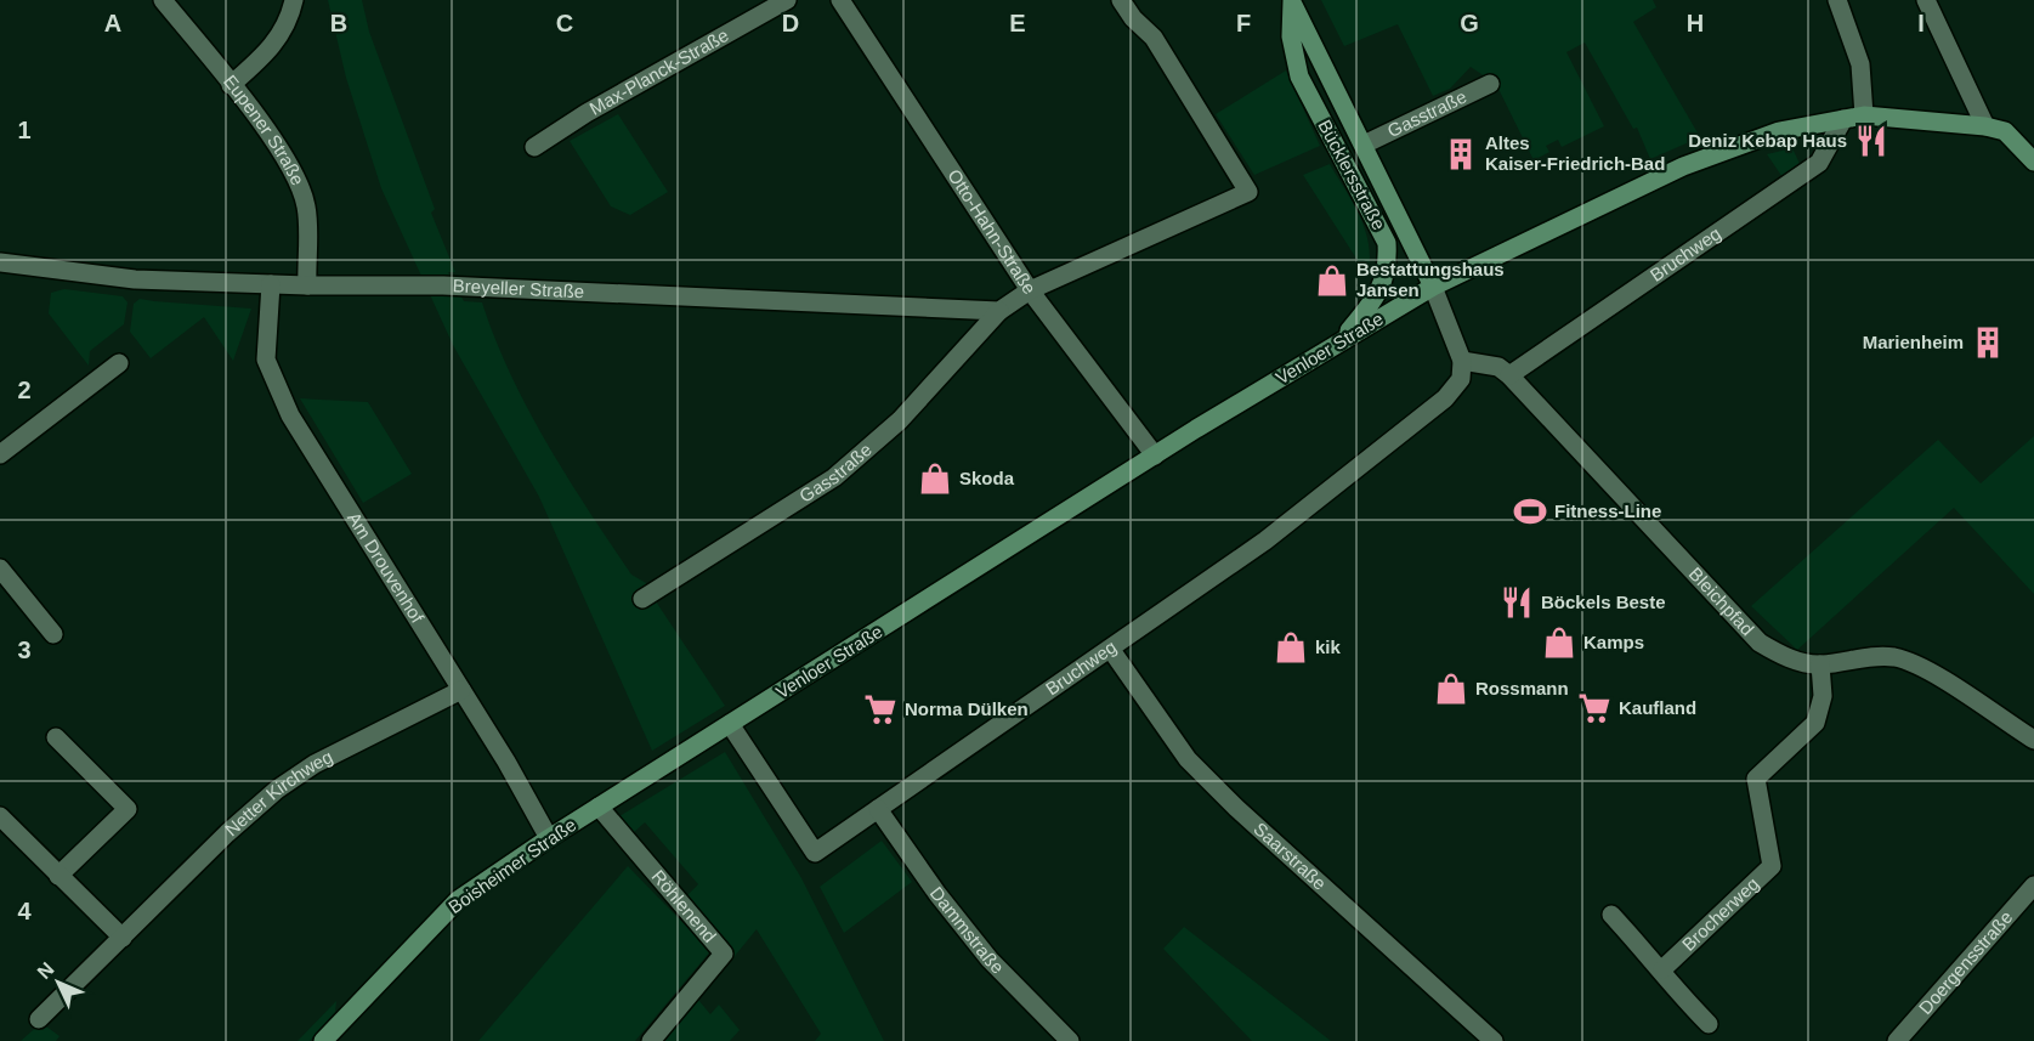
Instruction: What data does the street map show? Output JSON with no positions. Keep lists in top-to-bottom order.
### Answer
{
  "streets": {
    "main road": ["Bücklersstraße", "Venloer Straße", "Boisheimer Straße"],
    "street": [
      "Max-Planck-Straße",
      "Gasstraße",
      "Eupener Straße",
      "Otto-Hahn-Straße",
      "Bruchweg",
      "Breyeller Straße",
      "Am Drouvenhof",
      "Bleichpfad",
      "Netter Kirchweg",
      "Saarstraße",
      "Röhlenend",
      "Brocherweg",
      "Dammstraße",
      "Doergensstraße"
    ]
  },
  "crossings": [
    ["Gasstraße", "Bücklersstraße"],
    ["Gasstraße", "Breyeller Straße"],
    ["Eupener Straße", "Breyeller Straße"],
    ["Bücklersstraße", "Venloer Straße"],
    ["Otto-Hahn-Straße", "Venloer Straße"],
    ["Bruchweg", "Venloer Straße"],
    ["Bruchweg", "Bleichpfad"],
    ["Bruchweg", "Saarstraße"],
    ["Bruchweg", "Boisheimer Straße"],
    ["Bruchweg", "Dammstraße"],
    ["Breyeller Straße", "Am Drouvenhof"],
    ["Venloer Straße", "Boisheimer Straße"],
    ["Am Drouvenhof", "Netter Kirchweg"],
    ["Am Drouvenhof", "Boisheimer Straße"],
    ["Bleichpfad", "Brocherweg"],
    ["Boisheimer Straße", "Röhlenend"]
  ],
  "places": {
    "restaurant": ["Deniz Kebap Haus", "Böckels Beste"],
    "building": ["Altes Kaiser-Friedrich-Bad", "Marienheim"],
    "shop": [
      "Bestattungshaus Jansen",
      "Skoda",
      "Kamps",
      "kik",
      "Rossmann"
    ],
    "sports": ["Fitness-Line"],
    "supermarket": ["Kaufland", "Norma Dülken"]
  },
  "north": "top left",
  "grid": {
    "columns": [
      "A",
      "B",
      "C",
      "D",
      "E",
      "F",
      "G",
      "H",
      "I"
    ],
    "rows": [
      "1",
      "2",
      "3",
      "4"
    ]
  }
}
